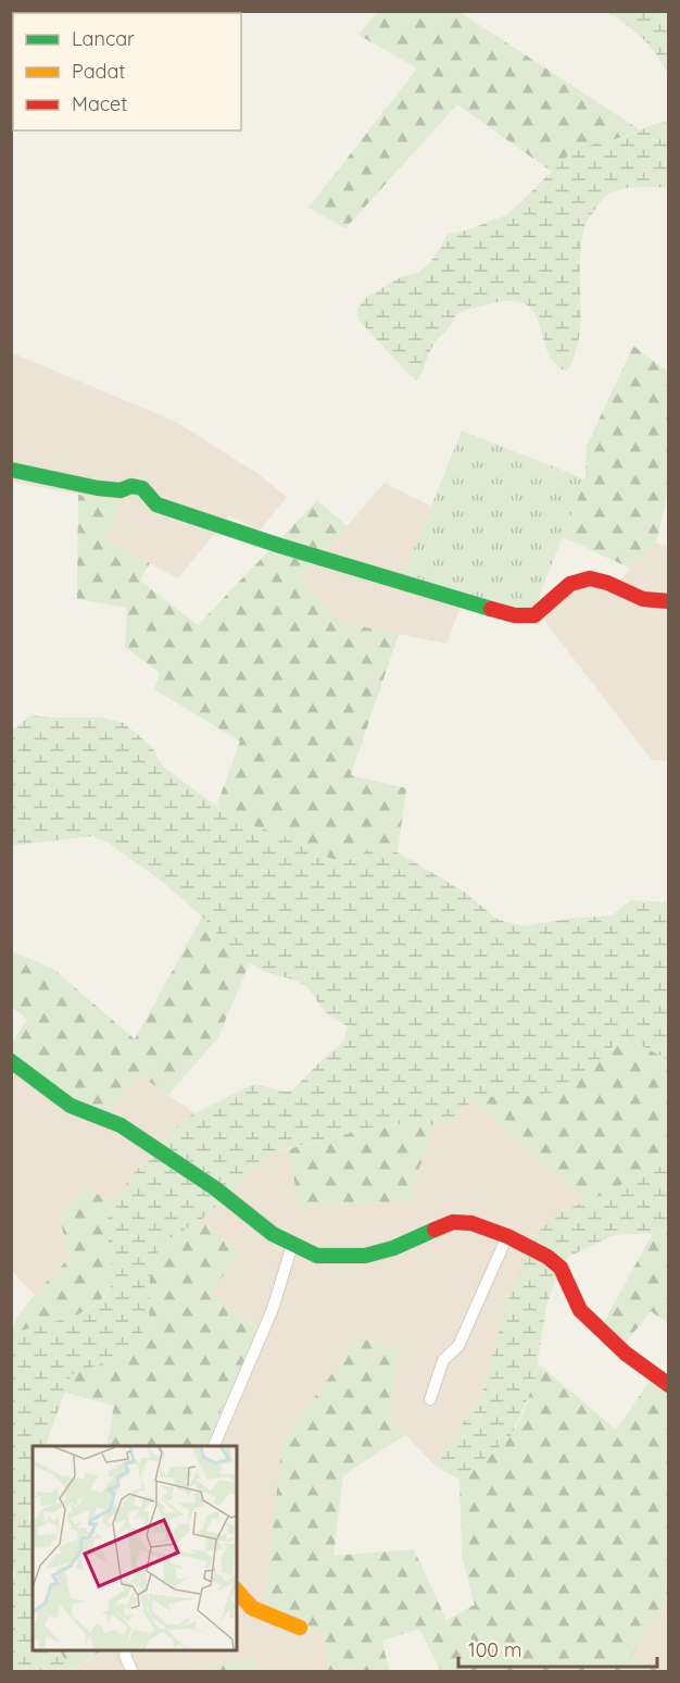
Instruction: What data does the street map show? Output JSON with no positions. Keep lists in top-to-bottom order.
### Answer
{
  "legend": ["Lancar", "Padat", "Macet"],
  "scale_bar": "100 m"
}
